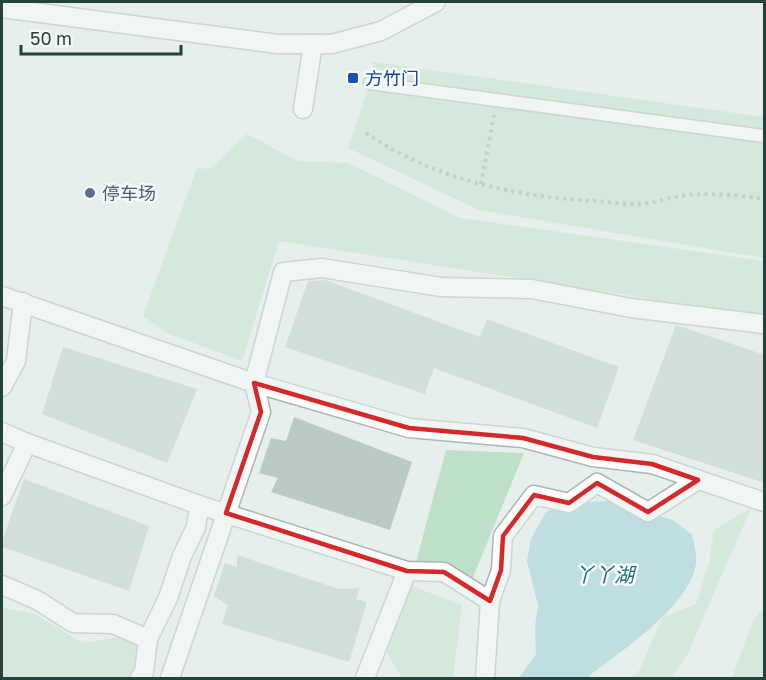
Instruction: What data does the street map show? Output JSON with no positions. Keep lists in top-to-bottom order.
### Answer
{
  "water": ["丫丫湖"],
  "places": {
    "transit": ["方竹门"],
    "other": ["停车场"]
  },
  "scale_bar": "50 m"
}
